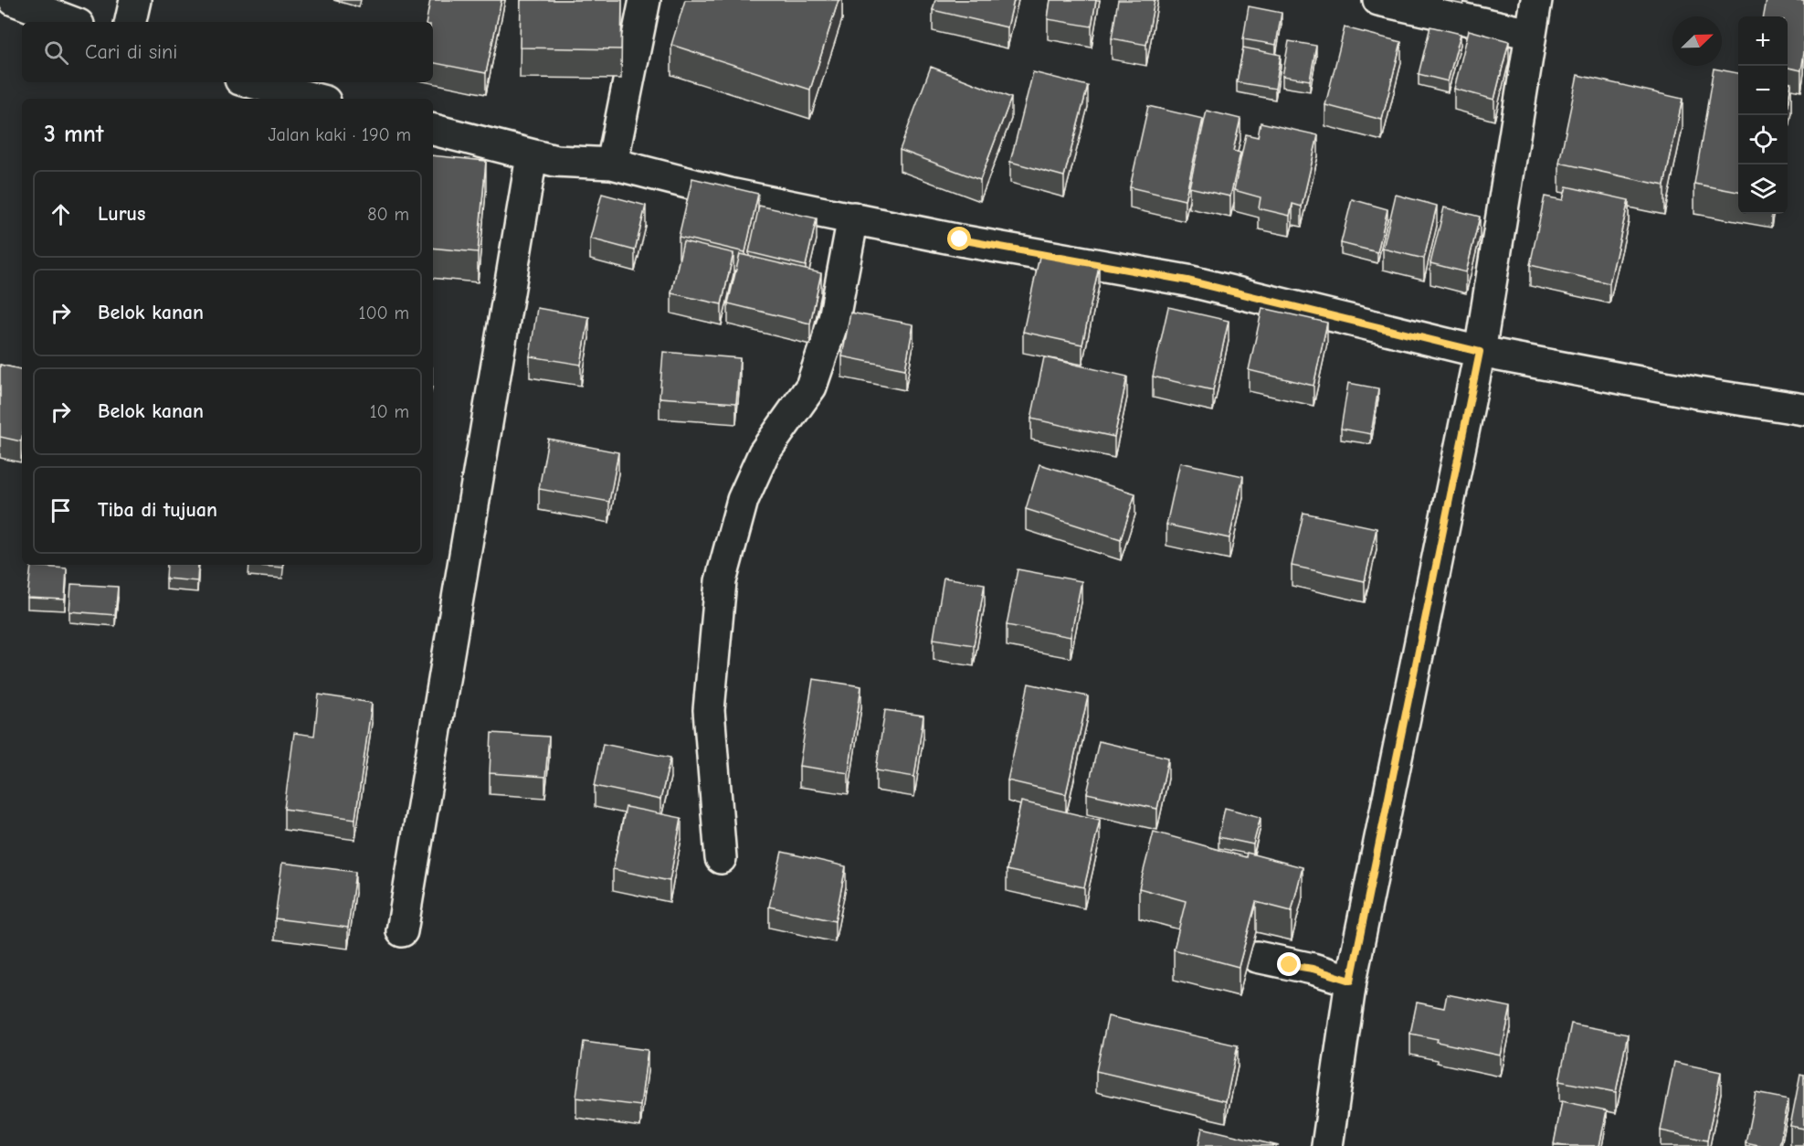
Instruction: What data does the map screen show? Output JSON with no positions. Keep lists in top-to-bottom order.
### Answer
{
  "north": "top right",
  "page": {
    "map_buttons": ["+", "−"],
    "search": "Cari di sini",
    "heading": ["3 mnt", "Jalan kaki · 190 m"],
    "list": [
      ["Lurus", "80 m"],
      ["Belok kanan", "100 m"],
      ["Belok kanan", "10 m"],
      "Tiba di tujuan"
    ]
  }
}
